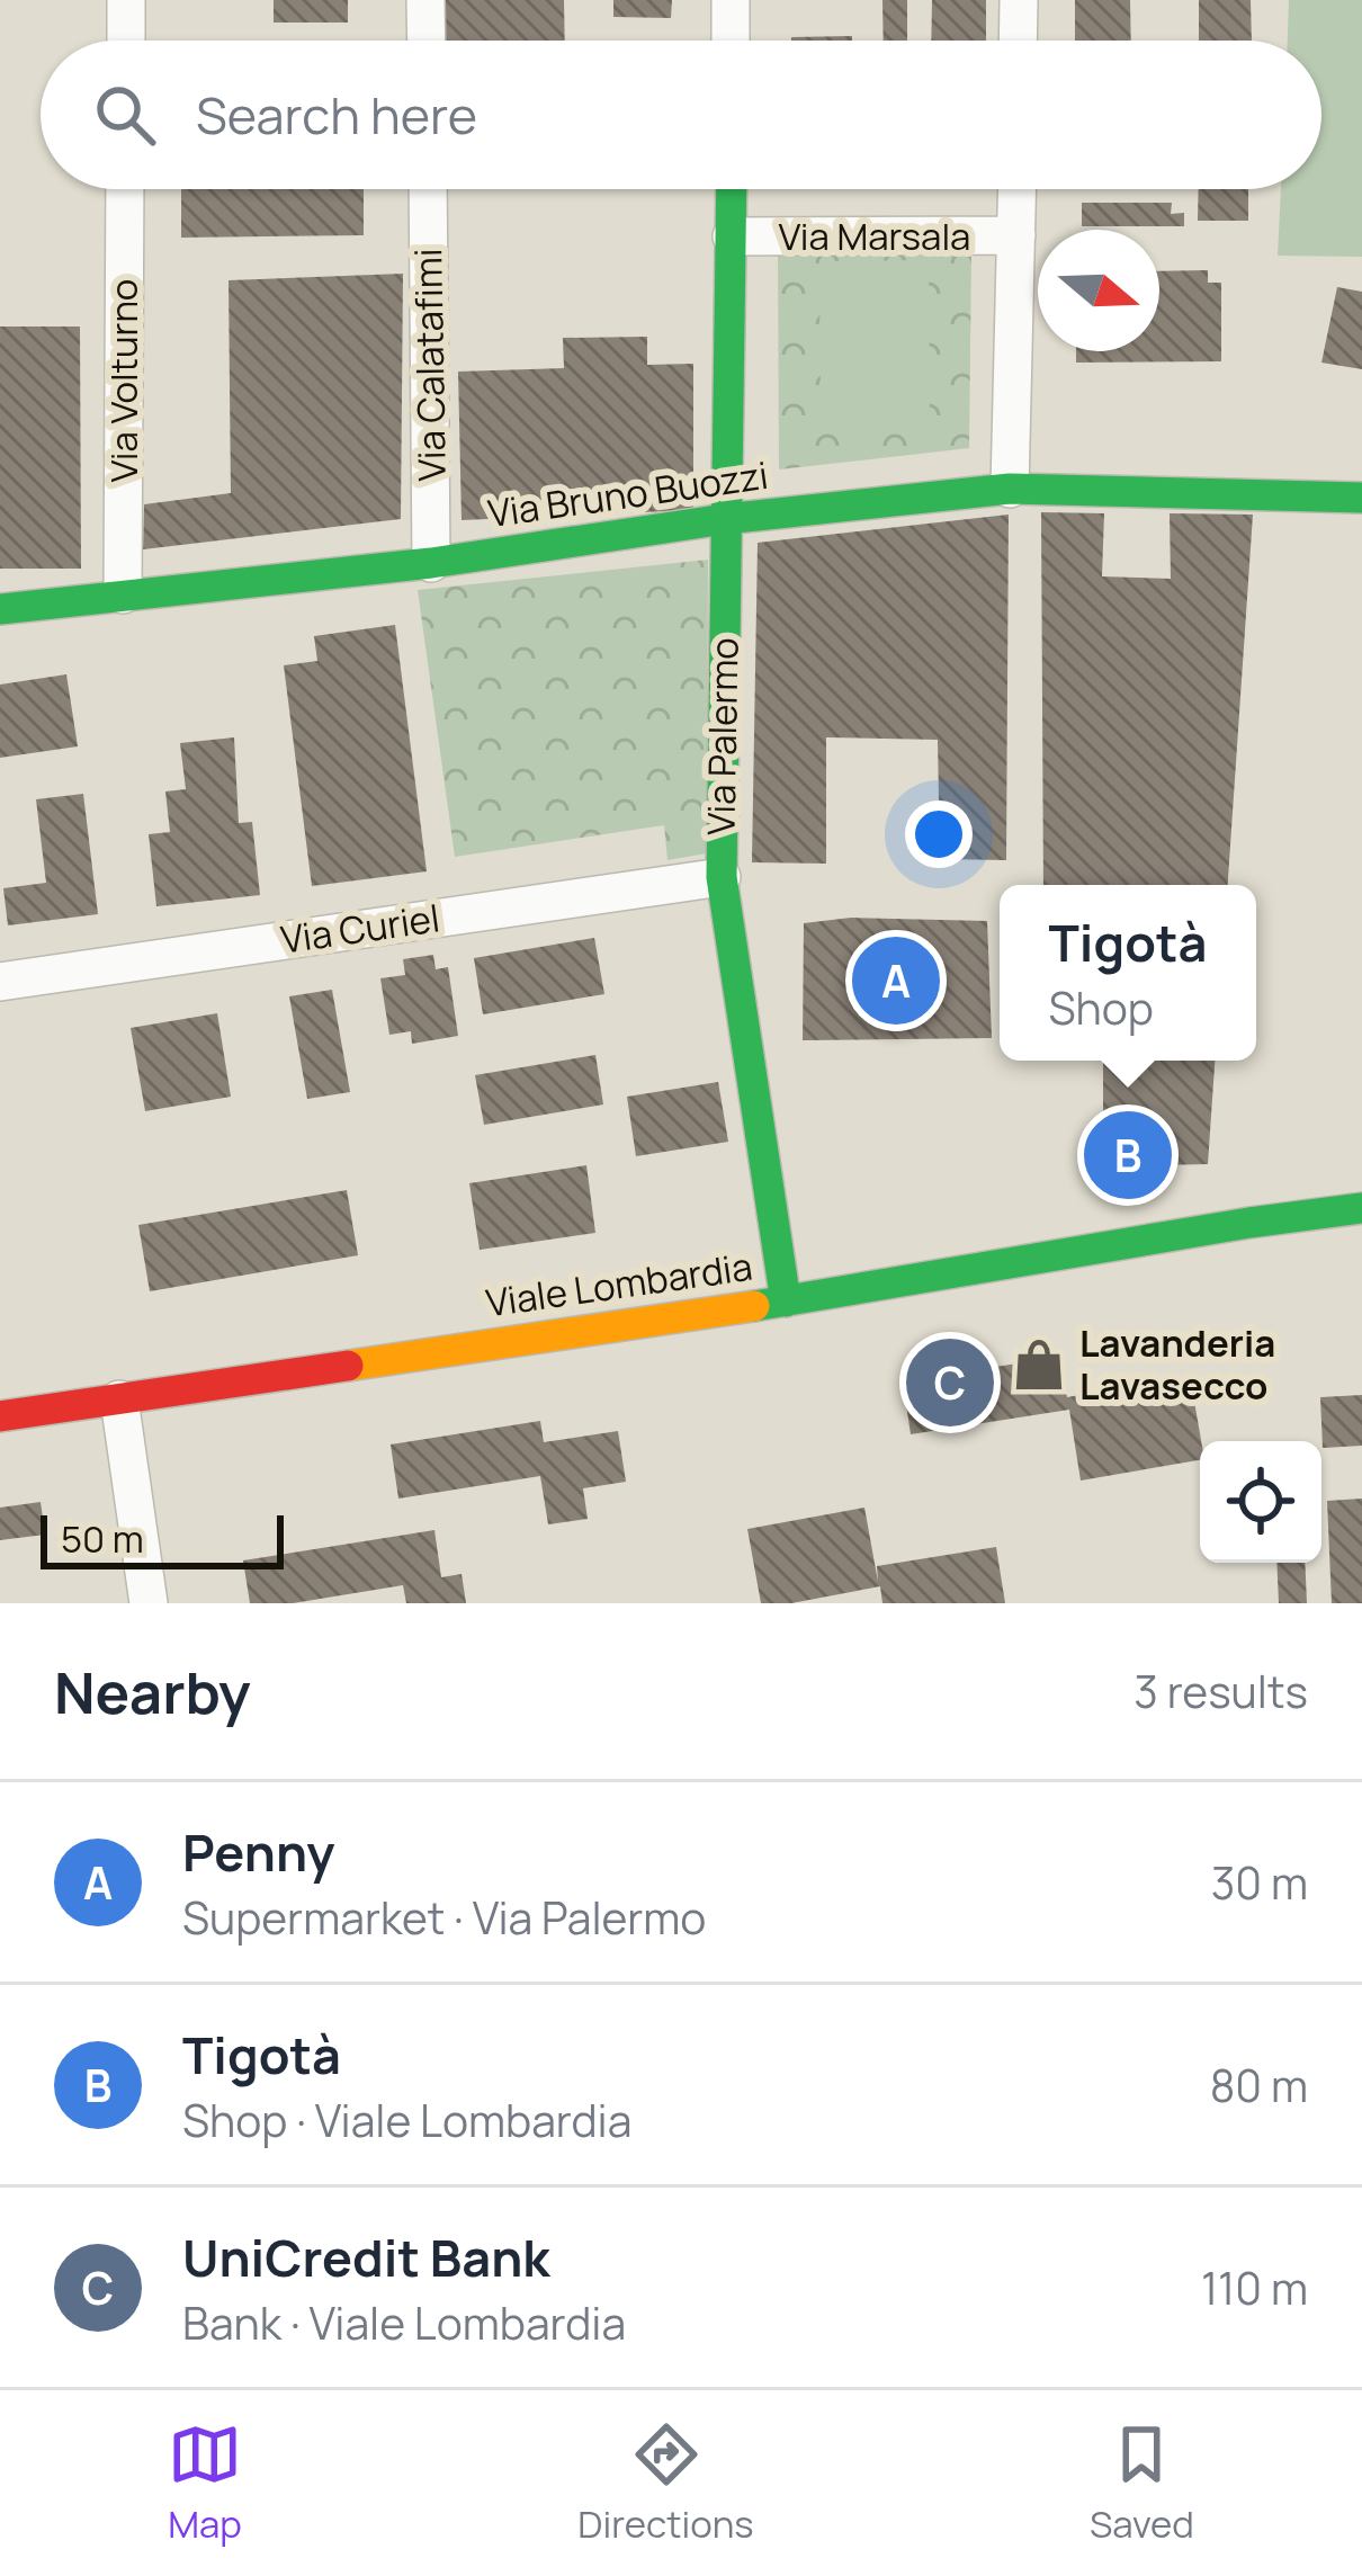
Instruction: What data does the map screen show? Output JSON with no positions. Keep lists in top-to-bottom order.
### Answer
{
  "streets": {
    "street": [
      "Via Marsala",
      "Via Calatafimi",
      "Via Volturno",
      "Via Bruno Buozzi",
      "Via Palermo",
      "Via Curiel",
      "Viale Lombardia"
    ]
  },
  "crossings": [
    ["Via Marsala", "Via Bruno Buozzi"],
    ["Via Marsala", "Via Palermo"],
    ["Via Calatafimi", "Via Bruno Buozzi"],
    ["Via Volturno", "Via Bruno Buozzi"],
    ["Via Bruno Buozzi", "Via Palermo"],
    ["Via Palermo", "Via Curiel"],
    ["Via Palermo", "Viale Lombardia"]
  ],
  "places": {
    "shop": ["Lavanderia Lavasecco"]
  },
  "scale_bar": "50 m",
  "north": "right",
  "page": {
    "search": "Search here",
    "popup": ["Tigotà", "Shop"],
    "pins": ["A", "B", "C"],
    "scale": "50 m",
    "heading": ["Nearby", "3 results"],
    "list": [
      {
        "mark": "A",
        "name": "Penny",
        "note": "Supermarket · Via Palermo",
        "value": "30 m"
      },
      {
        "mark": "B",
        "name": "Tigotà",
        "note": "Shop · Viale Lombardia",
        "value": "80 m"
      },
      {
        "mark": "C",
        "name": "UniCredit Bank",
        "note": "Bank · Viale Lombardia",
        "value": "110 m"
      }
    ],
    "nav": ["Map", "Directions", "Saved"]
  }
}
